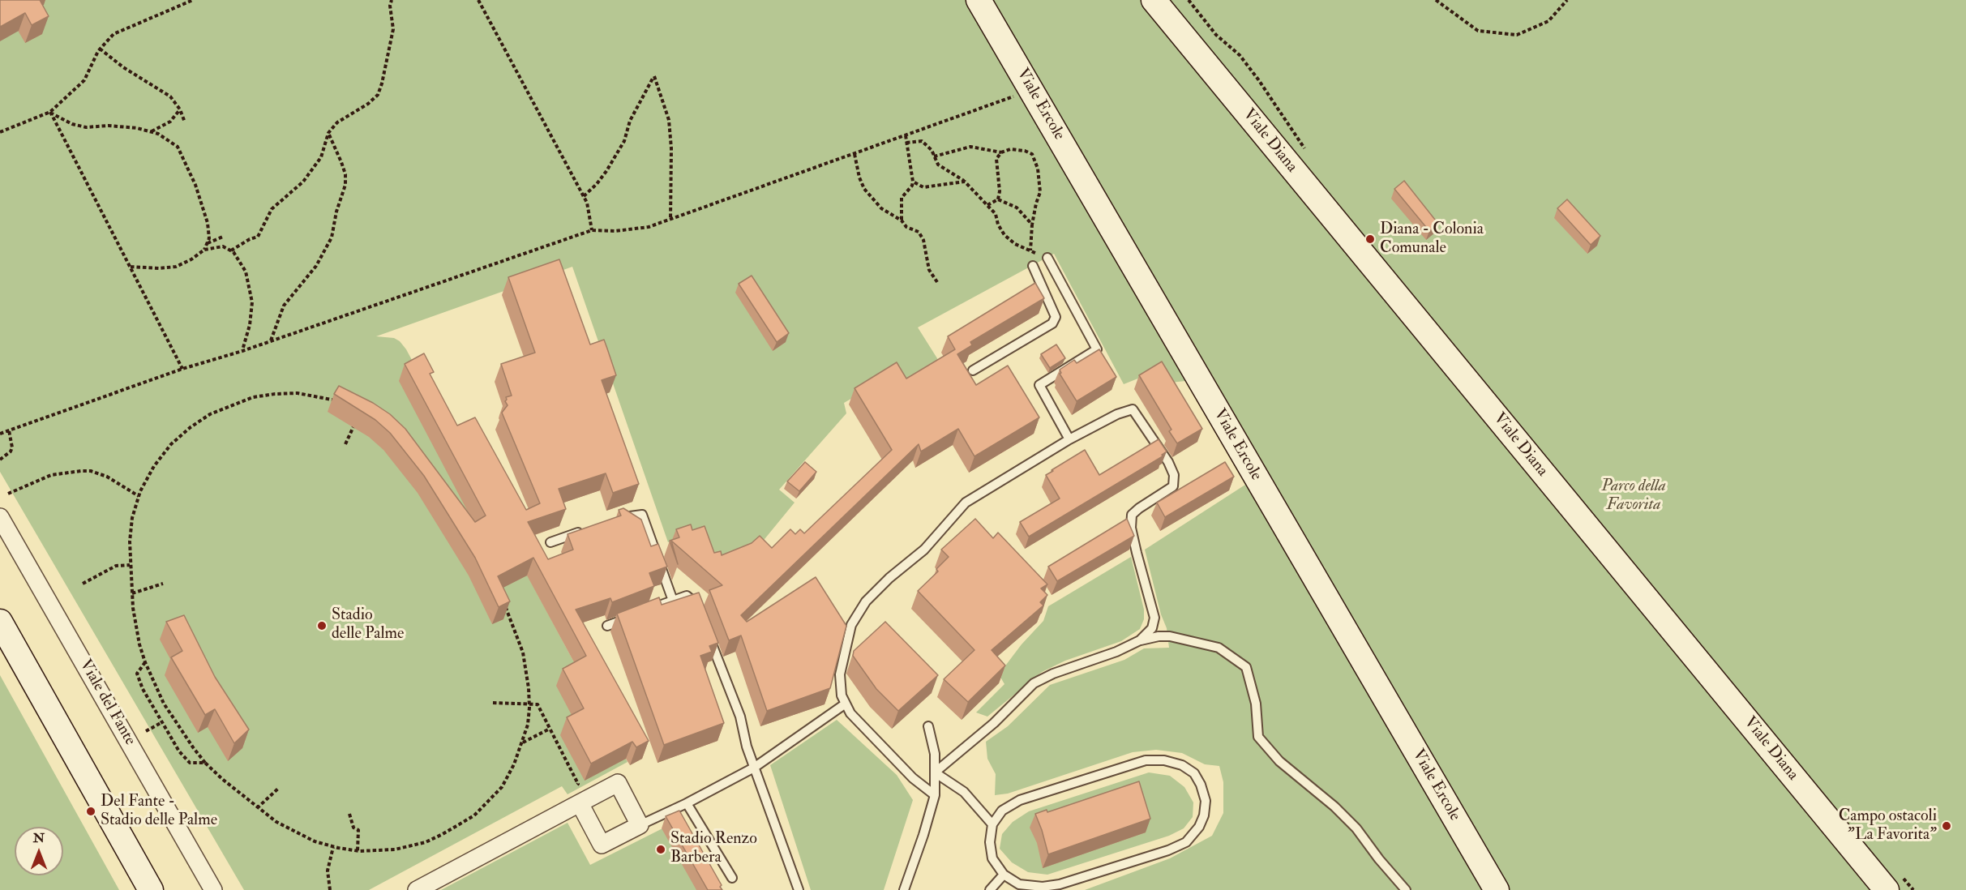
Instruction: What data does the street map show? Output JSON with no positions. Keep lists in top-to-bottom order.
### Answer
{
  "streets": {
    "street": ["Viale Ercole", "Viale Diana", "Viale del Fante"]
  },
  "parks": ["Parco della Favorita"],
  "places": [
    "Diana - Colonia Comunale",
    "Stadio delle Palme",
    "Del Fante - Stadio delle Palme",
    "Campo ostacoli \"La Favorita\"",
    "Stadio Renzo Barbera"
  ],
  "north": "top"
}
